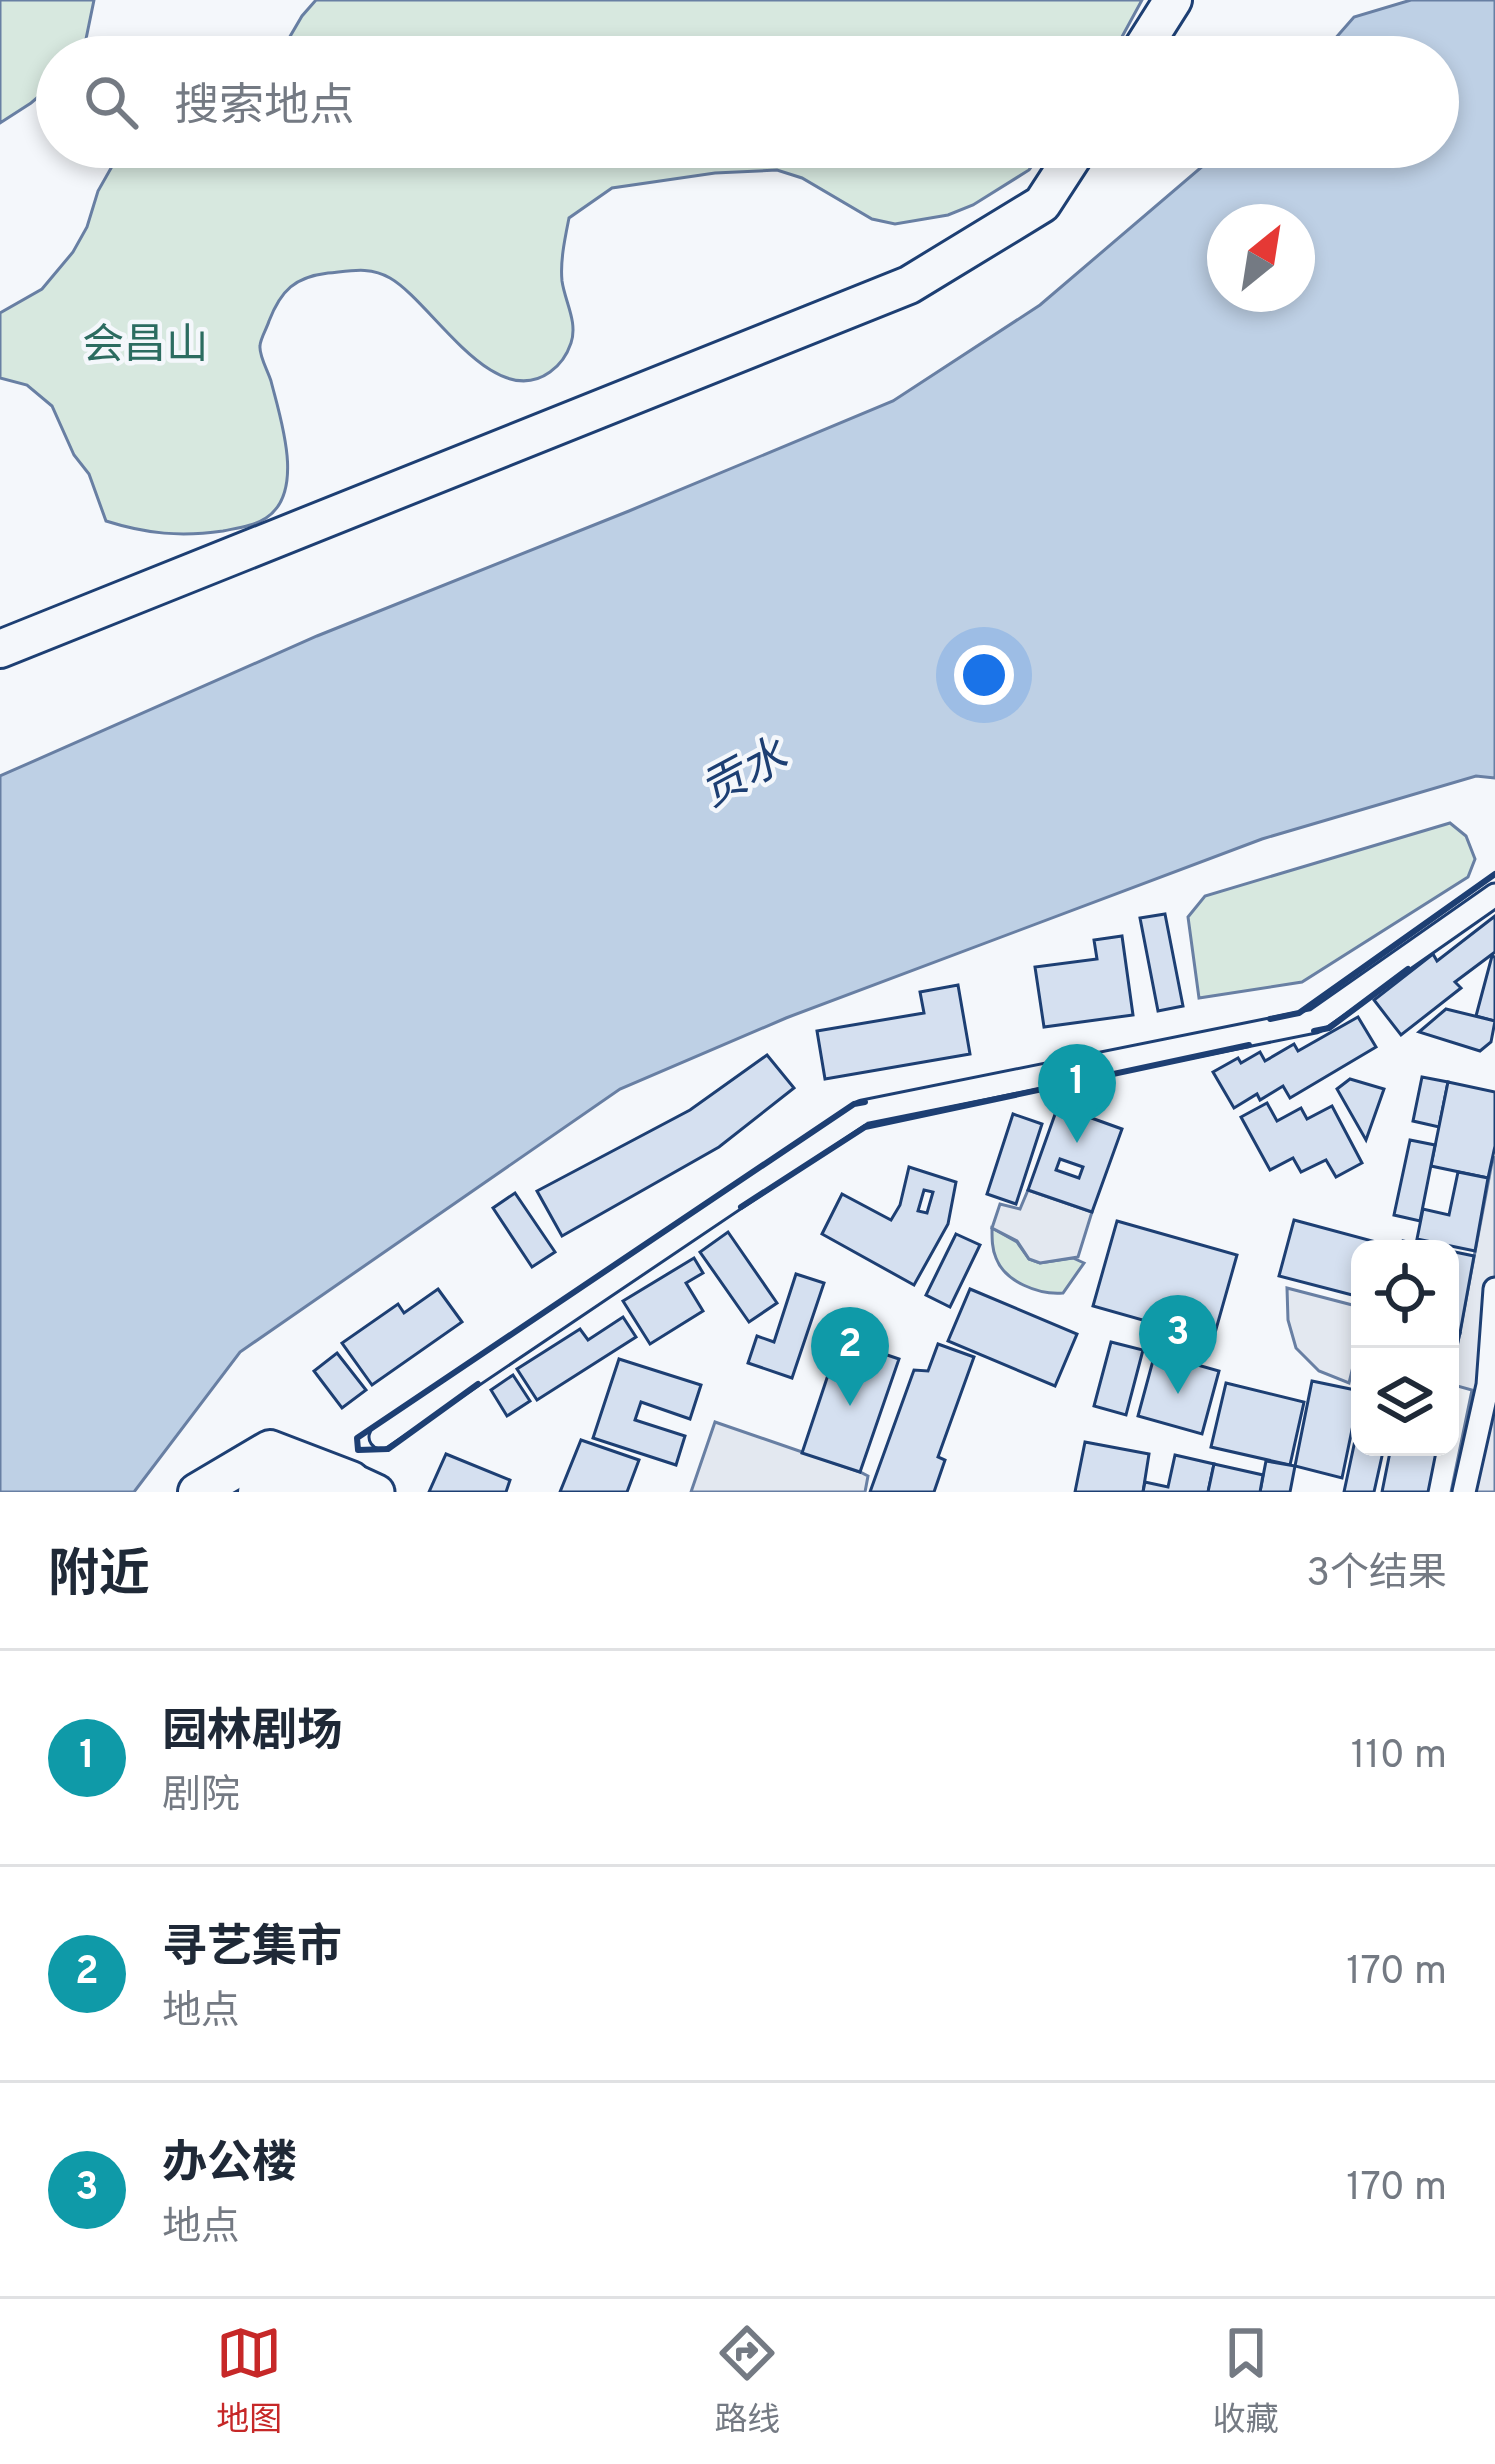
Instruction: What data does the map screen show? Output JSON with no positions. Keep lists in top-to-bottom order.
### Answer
{
  "water": ["贡水"],
  "parks": ["会昌山"],
  "north": "top right",
  "page": {
    "search": "搜索地点",
    "pins": ["1", "3", "2"],
    "heading": ["附近", "3个结果"],
    "list": [
      {
        "mark": "1",
        "name": "园林剧场",
        "note": "剧院",
        "value": "110 m"
      },
      {
        "mark": "2",
        "name": "寻艺集市",
        "note": "地点",
        "value": "170 m"
      },
      {
        "mark": "3",
        "name": "办公楼",
        "note": "地点",
        "value": "170 m"
      }
    ],
    "nav": ["地图", "路线", "收藏"]
  }
}
